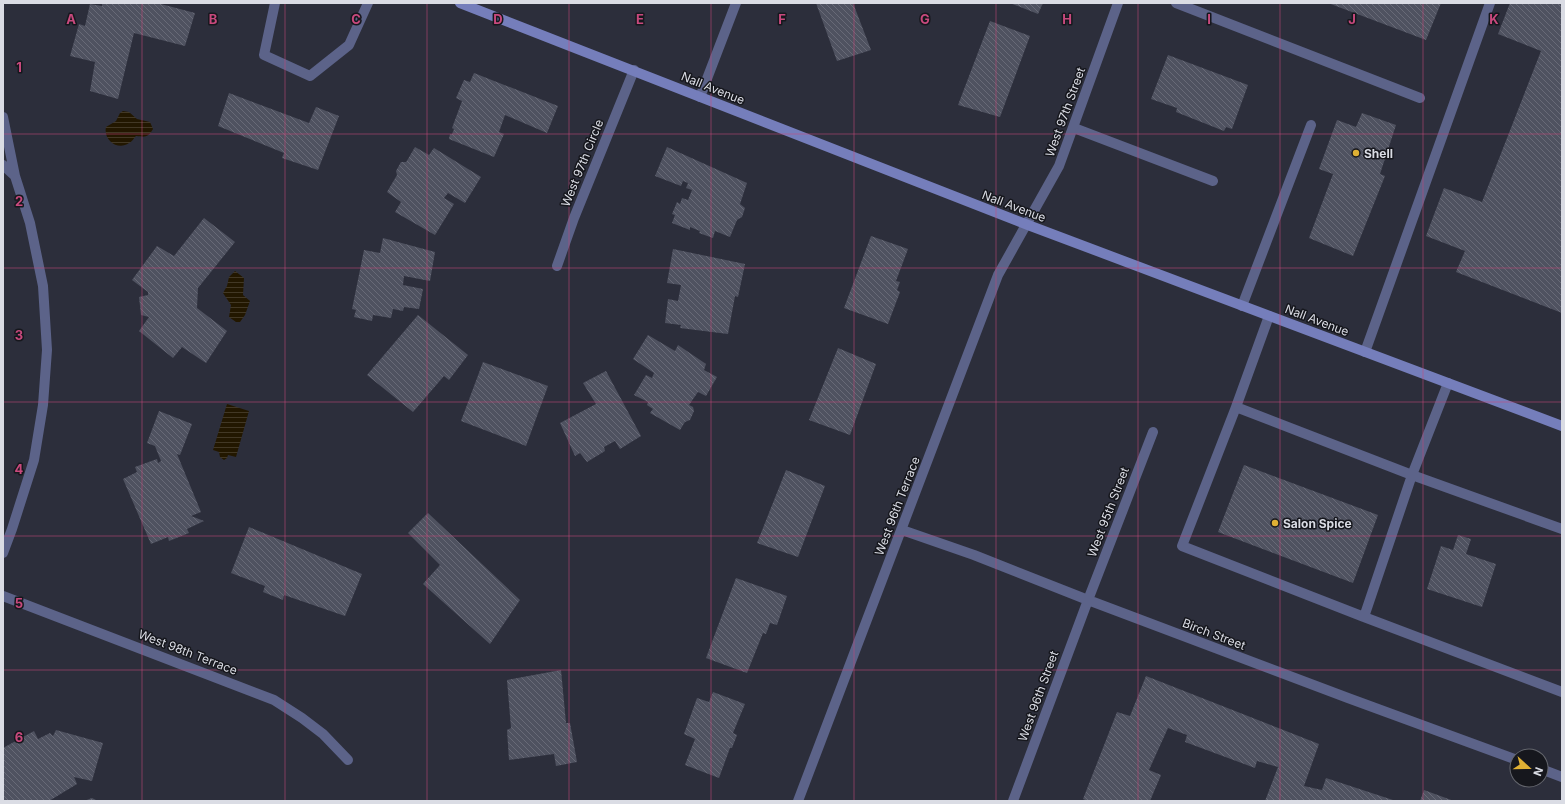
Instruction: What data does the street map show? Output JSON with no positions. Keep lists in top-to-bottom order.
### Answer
{
  "streets": {
    "main road": ["Nall Avenue"],
    "street": [
      "West 97th Street",
      "West 97th Circle",
      "West 96th Terrace",
      "West 95th Street",
      "Birch Street",
      "West 98th Terrace",
      "West 96th Street"
    ]
  },
  "crossings": [
    ["Nall Avenue", "West 97th Street"],
    ["Nall Avenue", "West 97th Circle"],
    ["Nall Avenue", "West 96th Terrace"],
    ["West 97th Street", "West 96th Terrace"],
    ["West 96th Terrace", "Birch Street"],
    ["West 95th Street", "Birch Street"],
    ["West 95th Street", "West 96th Street"],
    ["Birch Street", "West 96th Street"]
  ],
  "places": ["Shell", "Salon Spice"],
  "north": "right",
  "grid": {
    "columns": [
      "A",
      "B",
      "C",
      "D",
      "E",
      "F",
      "G",
      "H",
      "I",
      "J",
      "K"
    ],
    "rows": [
      "1",
      "2",
      "3",
      "4",
      "5",
      "6"
    ]
  }
}
